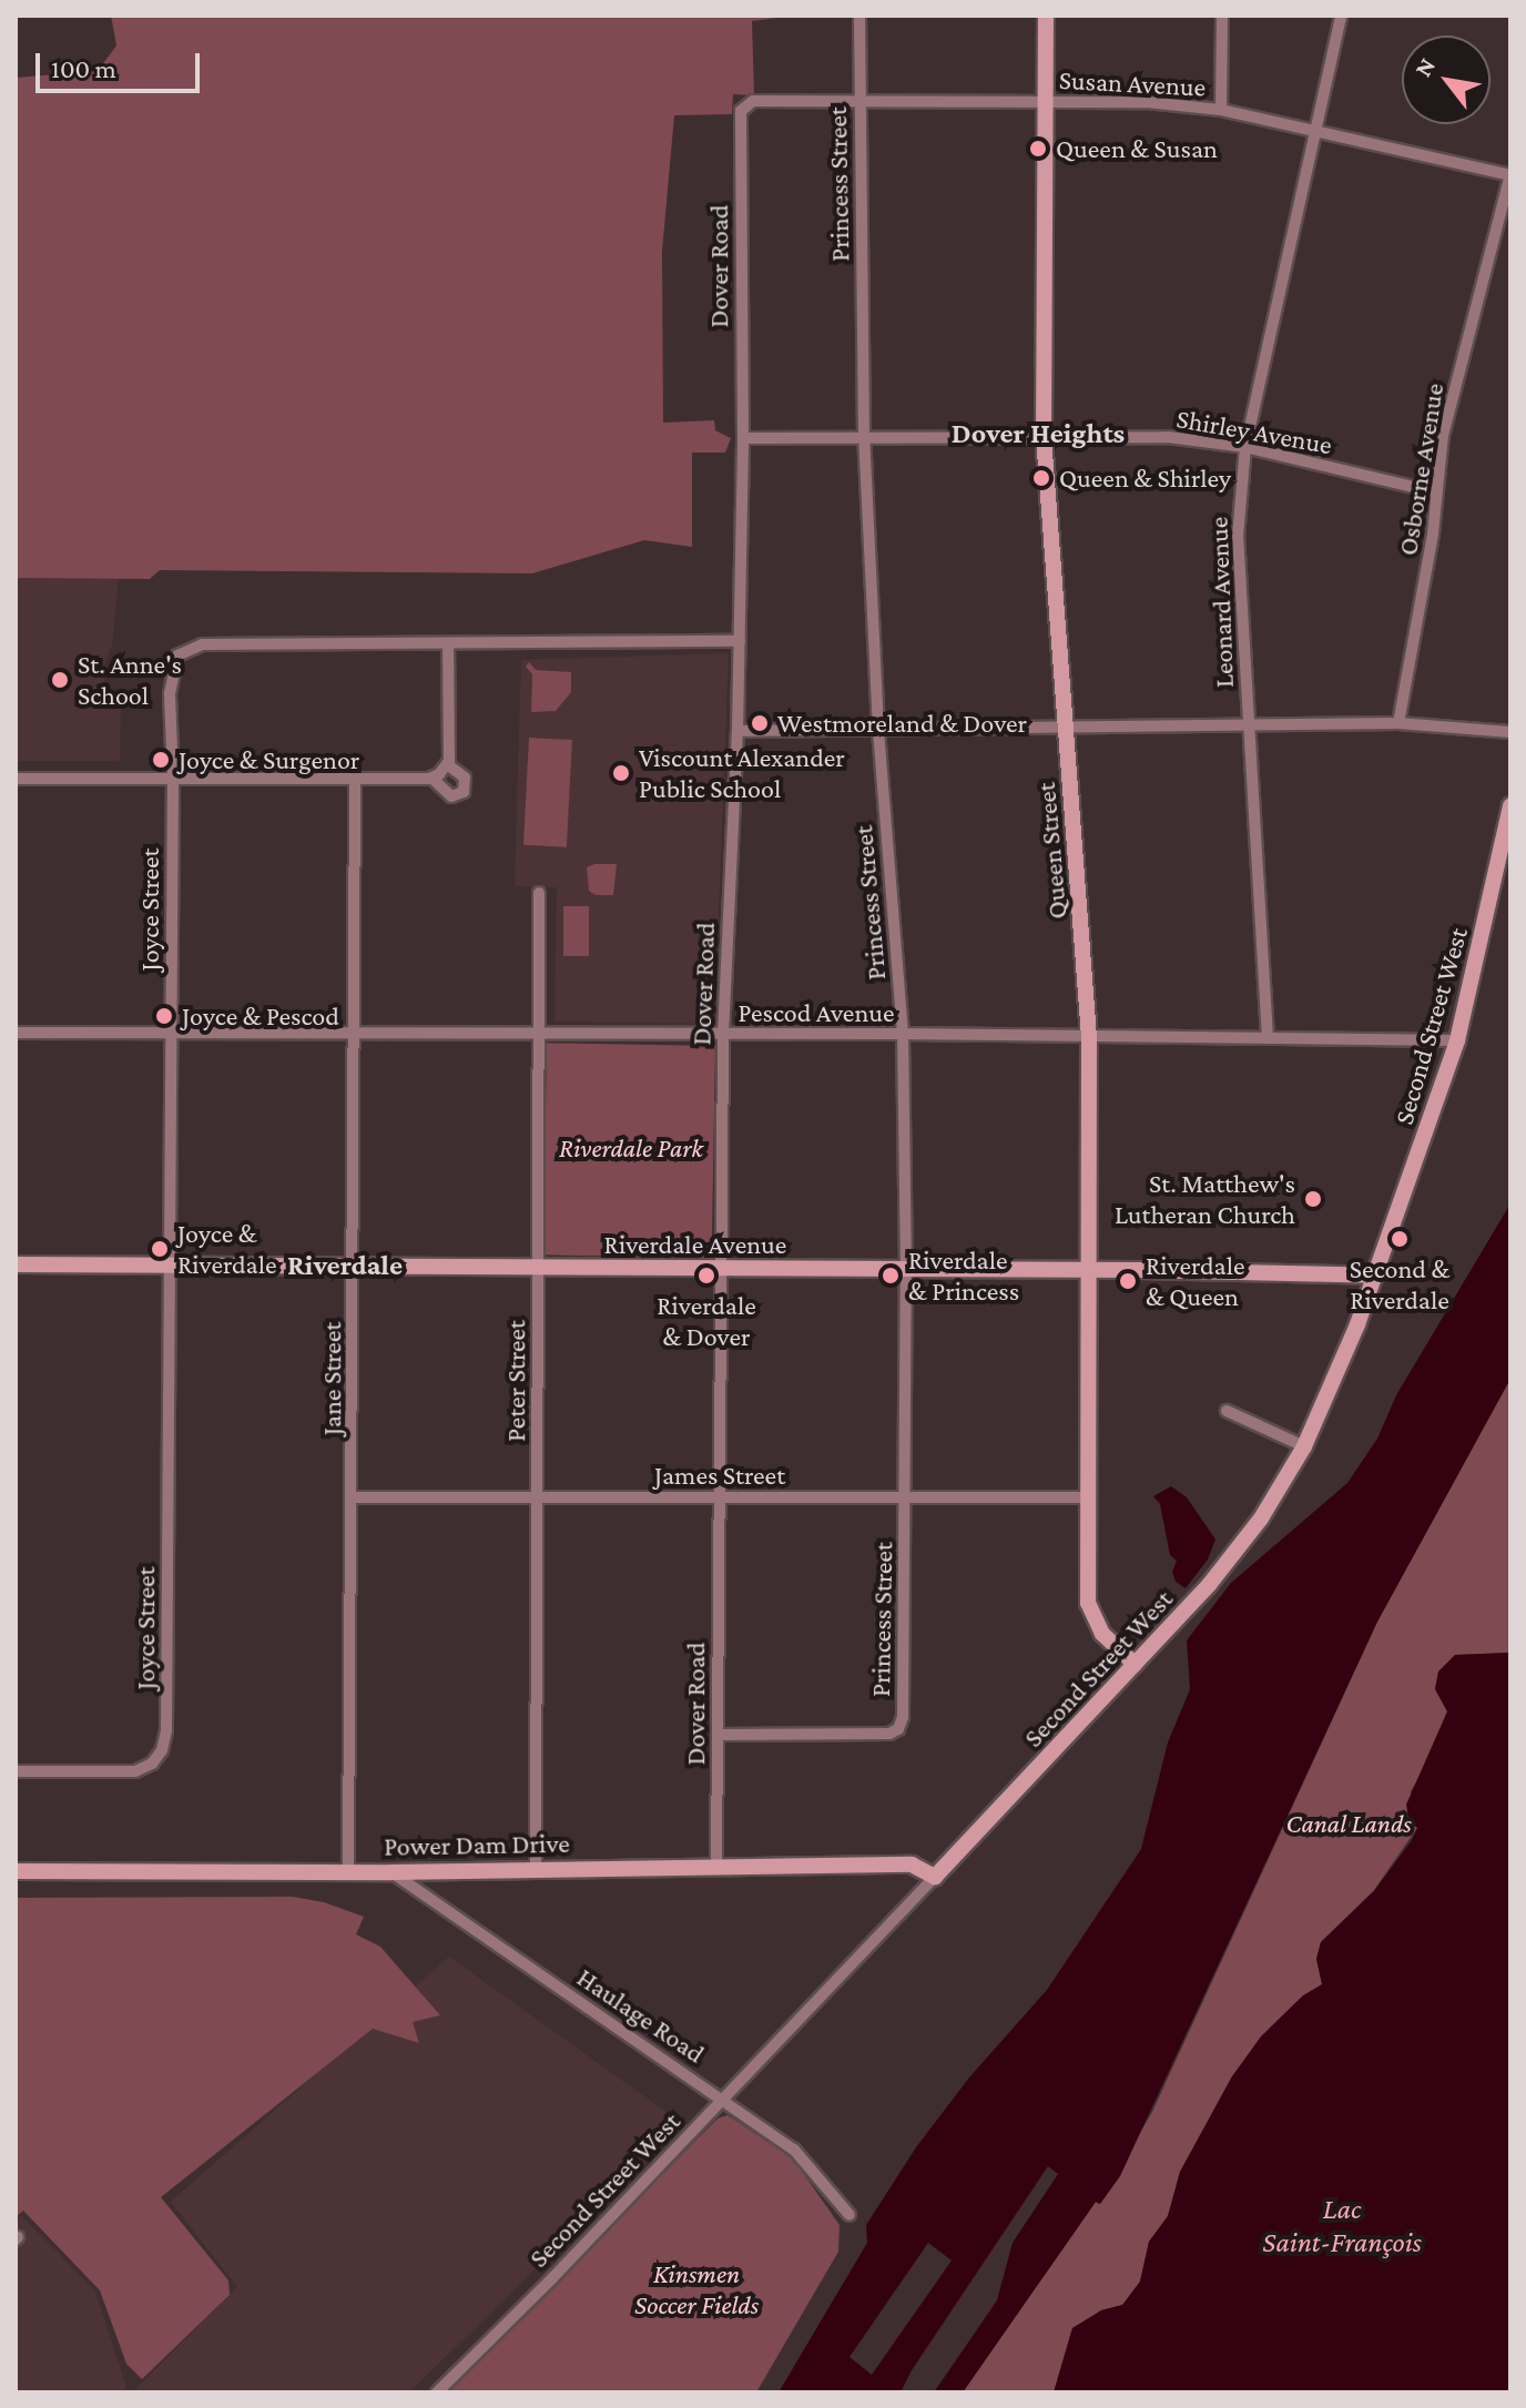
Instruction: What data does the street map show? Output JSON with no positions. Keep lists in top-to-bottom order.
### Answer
{
  "streets": {
    "street": [
      "Susan Avenue",
      "Princess Street",
      "Dover Road",
      "Shirley Avenue",
      "Osborne Avenue",
      "Leonard Avenue",
      "Queen Street",
      "Joyce Street",
      "Pescod Avenue",
      "Second Street West",
      "Riverdale Avenue",
      "Jane Street",
      "Peter Street",
      "James Street",
      "Power Dam Drive",
      "Haulage Road"
    ]
  },
  "crossings": [
    ["Susan Avenue", "Princess Street"],
    ["Susan Avenue", "Dover Road"],
    ["Susan Avenue", "Osborne Avenue"],
    ["Susan Avenue", "Leonard Avenue"],
    ["Susan Avenue", "Queen Street"],
    ["Princess Street", "Dover Road"],
    ["Princess Street", "Shirley Avenue"],
    ["Princess Street", "Pescod Avenue"],
    ["Princess Street", "Riverdale Avenue"],
    ["Princess Street", "James Street"],
    ["Dover Road", "Shirley Avenue"],
    ["Dover Road", "Joyce Street"],
    ["Dover Road", "Pescod Avenue"],
    ["Dover Road", "Riverdale Avenue"],
    ["Dover Road", "James Street"],
    ["Dover Road", "Power Dam Drive"],
    ["Shirley Avenue", "Osborne Avenue"],
    ["Shirley Avenue", "Leonard Avenue"],
    ["Shirley Avenue", "Queen Street"],
    ["Leonard Avenue", "Pescod Avenue"],
    ["Queen Street", "Pescod Avenue"],
    ["Queen Street", "Second Street West"],
    ["Queen Street", "Riverdale Avenue"],
    ["Queen Street", "James Street"],
    ["Joyce Street", "Pescod Avenue"],
    ["Joyce Street", "Riverdale Avenue"],
    ["Pescod Avenue", "Second Street West"],
    ["Pescod Avenue", "Jane Street"],
    ["Pescod Avenue", "Peter Street"],
    ["Second Street West", "Riverdale Avenue"],
    ["Second Street West", "Power Dam Drive"],
    ["Second Street West", "Haulage Road"],
    ["Riverdale Avenue", "Jane Street"],
    ["Riverdale Avenue", "Peter Street"],
    ["Jane Street", "James Street"],
    ["Jane Street", "Power Dam Drive"],
    ["Peter Street", "James Street"],
    ["Peter Street", "Power Dam Drive"],
    ["Power Dam Drive", "Haulage Road"]
  ],
  "districts": ["Dover Heights", "Riverdale"],
  "water": ["Lac Saint-François"],
  "parks": ["Riverdale Park", "Canal Lands", "Kinsmen Soccer Fields"],
  "places": [
    "Queen & Susan",
    "Queen & Shirley",
    "St. Anne's School",
    "Westmoreland & Dover",
    "Joyce & Surgenor",
    "Viscount Alexander Public School",
    "Joyce & Pescod",
    "St. Matthew's Lutheran Church",
    "Second & Riverdale",
    "Joyce & Riverdale",
    "Riverdale & Dover",
    "Riverdale & Princess",
    "Riverdale & Queen"
  ],
  "scale_bar": "100 m",
  "north": "top left"
}
